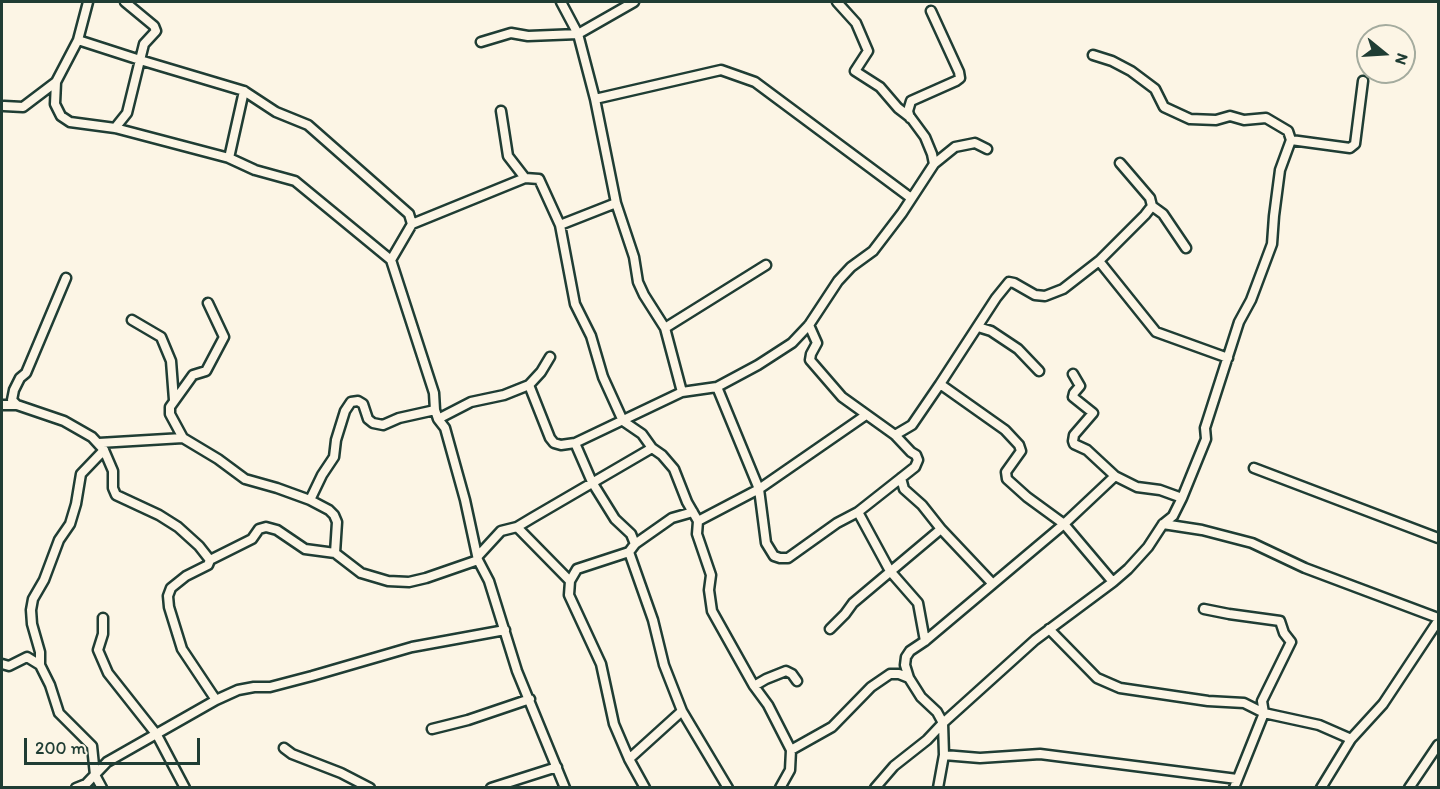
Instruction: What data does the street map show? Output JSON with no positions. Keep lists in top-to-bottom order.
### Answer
{
  "scale_bar": "200 m",
  "north": "right"
}
